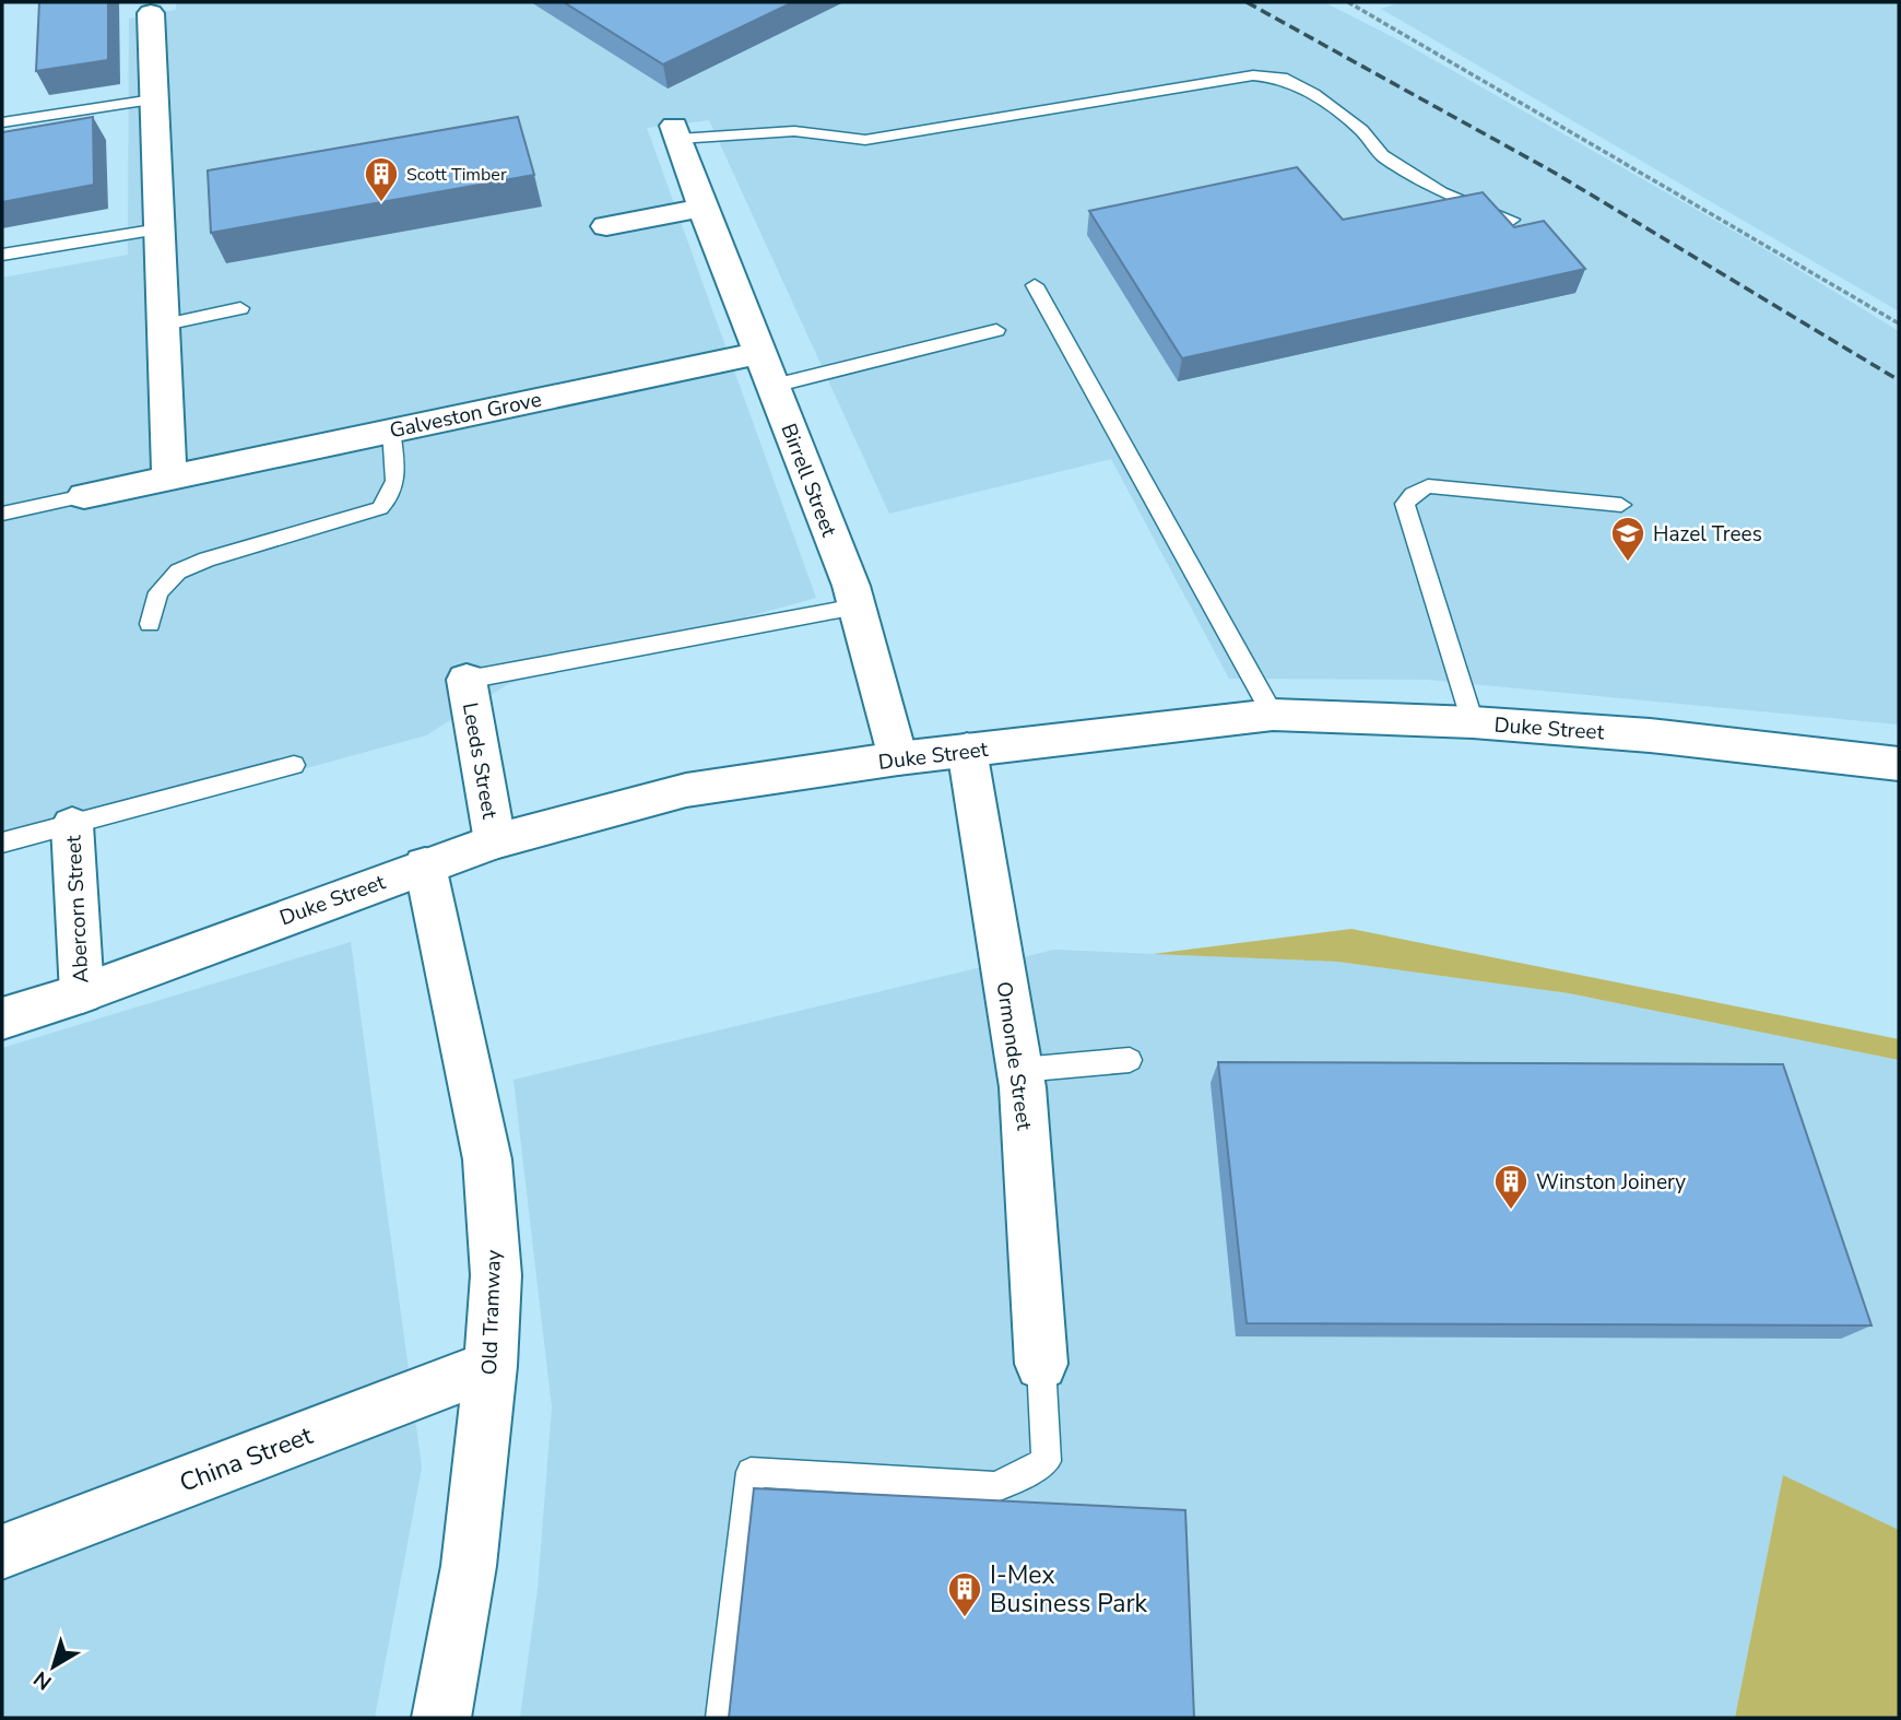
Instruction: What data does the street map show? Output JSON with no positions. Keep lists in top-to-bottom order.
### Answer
{
  "streets": {
    "street": [
      "Galveston Grove",
      "Birrell Street",
      "Duke Street",
      "Leeds Street",
      "Abercorn Street",
      "Ormonde Street",
      "Old Tramway",
      "China Street"
    ]
  },
  "crossings": [
    ["Galveston Grove", "Birrell Street"],
    ["Birrell Street", "Duke Street"],
    ["Duke Street", "Leeds Street"],
    ["Duke Street", "Abercorn Street"],
    ["Duke Street", "Ormonde Street"],
    ["Duke Street", "Old Tramway"],
    ["Old Tramway", "China Street"]
  ],
  "places": {
    "building": ["Scott Timber", "Winston Joinery", "I-Mex Business Park"],
    "school or university": ["Hazel Trees"]
  },
  "north": "bottom left"
}
